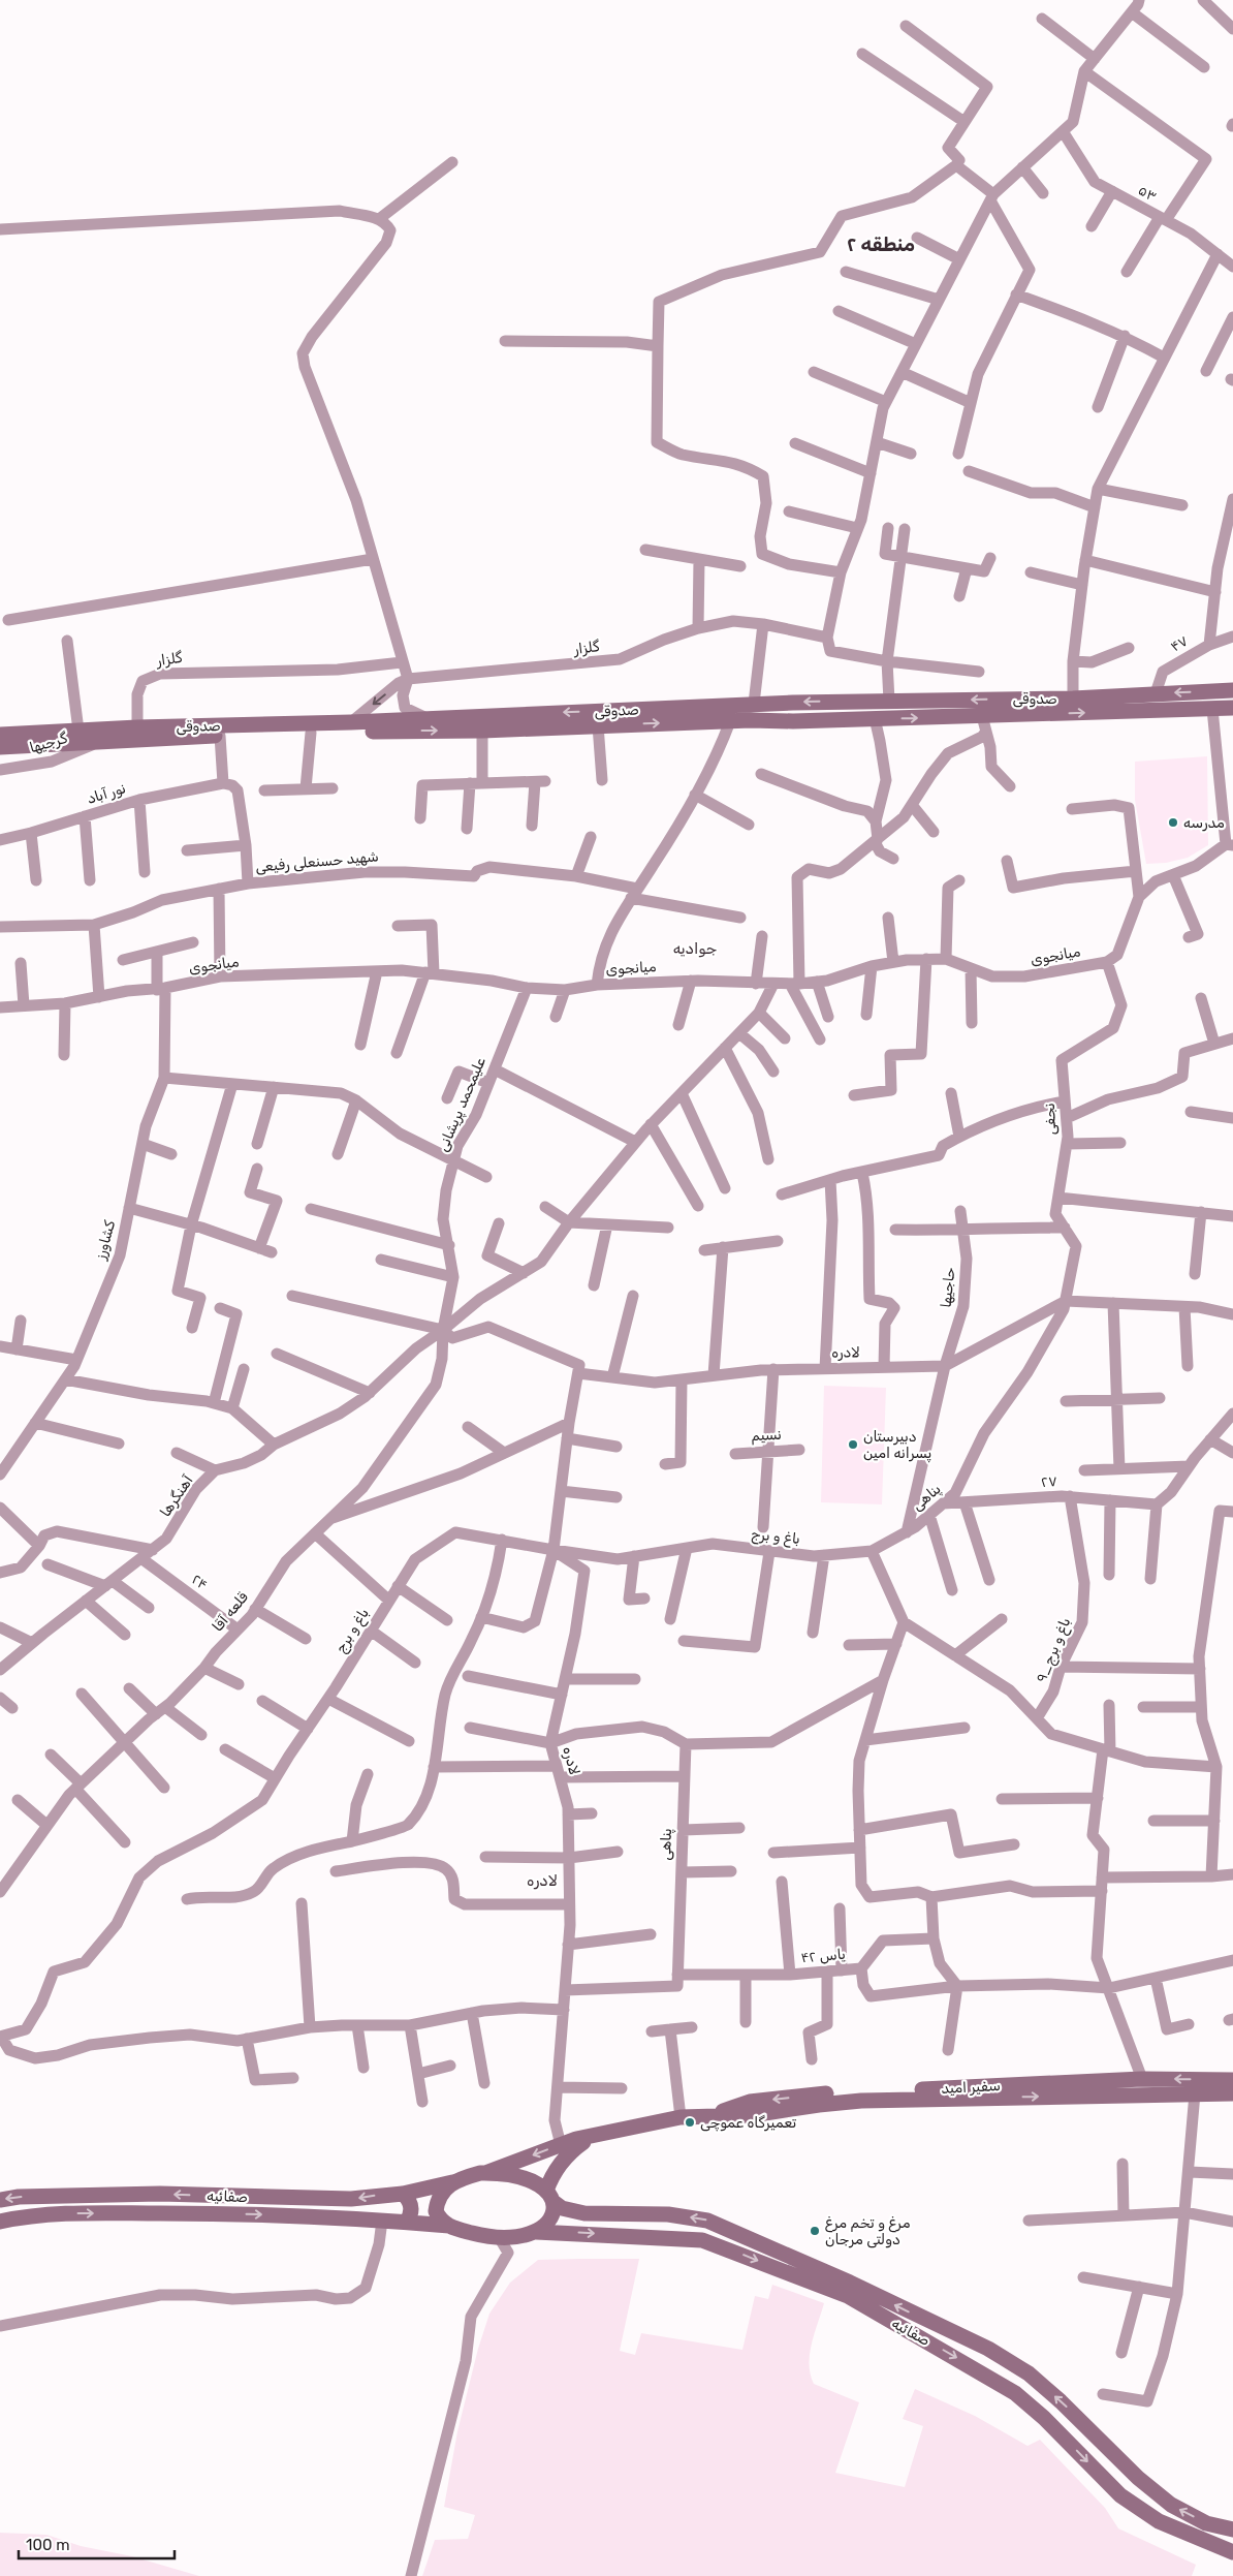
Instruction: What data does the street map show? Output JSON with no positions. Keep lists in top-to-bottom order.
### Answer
{
  "streets": {
    "main road": ["صدوقی", "سفیر امید", "صفائیه"],
    "street": [
      "۵۳",
      "۴۷",
      "گلزار",
      "گرجیها",
      "نور آباد",
      "شهید حسنعلی رفیعی",
      "میانجوی",
      "علیمحمد پریشانی",
      "نجفی",
      "کشاورز",
      "حاجیها",
      "لادره",
      "نسیم",
      "۲۷",
      "آهنگرها",
      "پناهی",
      "باغ و برج",
      "۲۴",
      "قلعه آقا",
      "۹_باغ و برج",
      "یاس ۴۲"
    ]
  },
  "crossings": [
    ["۴۷", "صدوقی"],
    ["گلزار", "صدوقی"],
    ["صدوقی", "گرجیها"],
    ["میانجوی", "علیمحمد پریشانی"],
    ["میانجوی", "نجفی"],
    ["میانجوی", "کشاورز"],
    ["میانجوی", "آهنگرها"],
    ["علیمحمد پریشانی", "آهنگرها"],
    ["علیمحمد پریشانی", "قلعه آقا"],
    ["نجفی", "پناهی"],
    ["حاجیها", "لادره"],
    ["لادره", "باغ و برج"],
    ["لادره", "سفیر امید"],
    ["۲۷", "پناهی"],
    ["۲۷", "۹_باغ و برج"],
    ["آهنگرها", "۲۴"],
    ["آهنگرها", "قلعه آقا"],
    ["پناهی", "باغ و برج"],
    ["پناهی", "یاس ۴۲"],
    ["۲۴", "قلعه آقا"],
    ["سفیر امید", "صفائیه"]
  ],
  "districts": ["منطقه ۲", "جوادیه", "لادره"],
  "places": [
    "مدرسه",
    "دبیرستان پسرانه امین",
    "تعمیرگاه عموچی",
    "مرغ و تخم مرغ دولتی مرجان"
  ],
  "scale_bar": "100 m"
}
